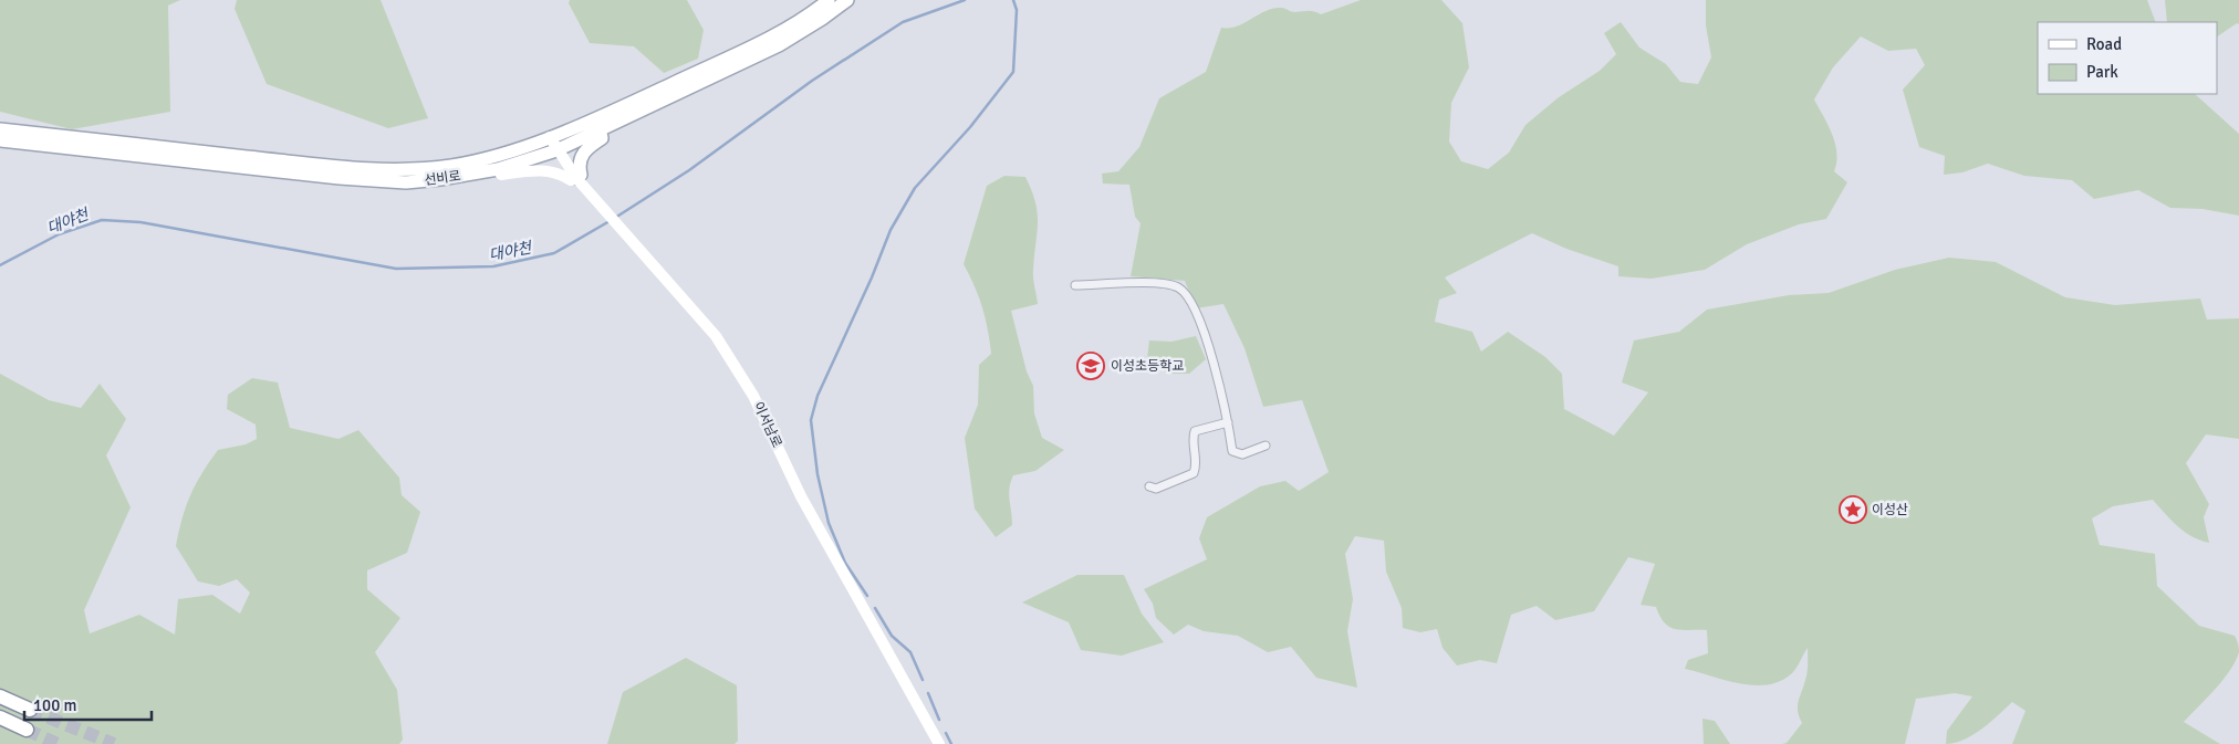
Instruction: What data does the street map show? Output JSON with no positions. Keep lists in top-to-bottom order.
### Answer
{
  "streets": {
    "main road": ["선비로", "이서남로"]
  },
  "crossings": [
    ["선비로", "이서남로"]
  ],
  "water": ["대야천"],
  "places": {
    "school or university": ["이성초등학교"],
    "place": ["이성산"]
  },
  "legend": ["Road", "Park"],
  "scale_bar": "100 m"
}
